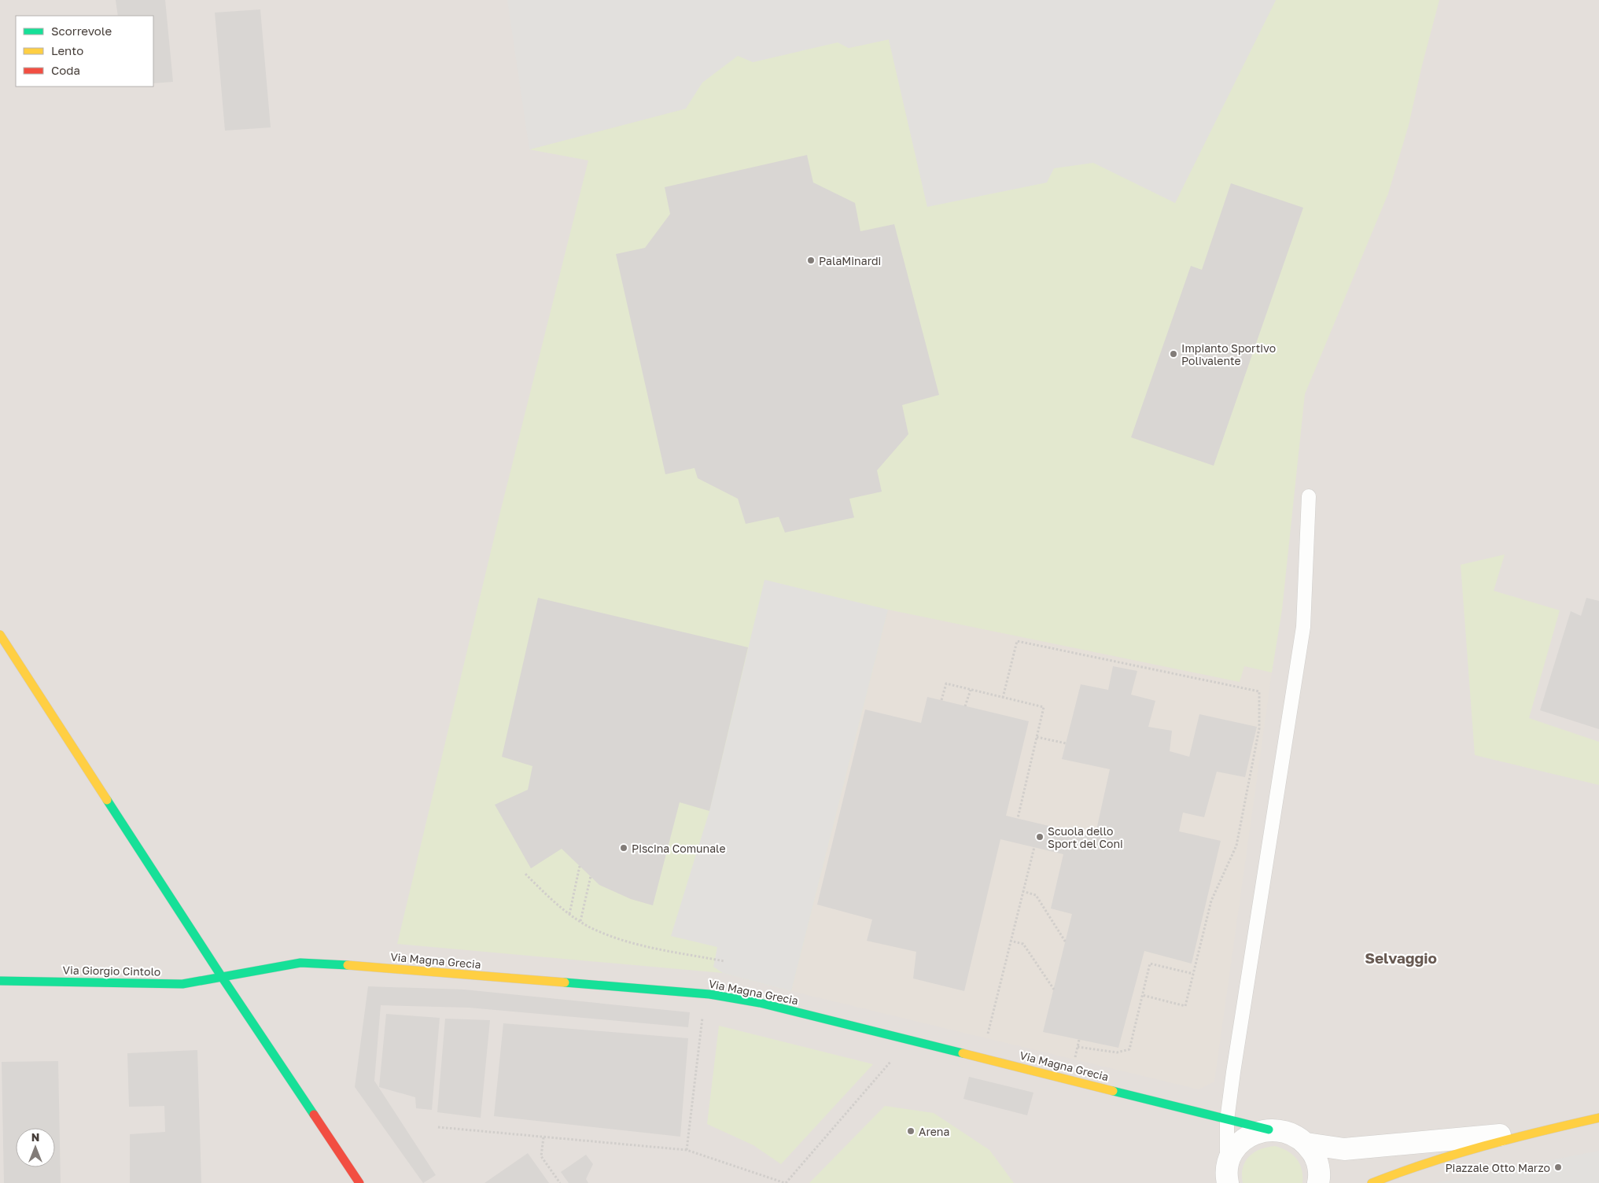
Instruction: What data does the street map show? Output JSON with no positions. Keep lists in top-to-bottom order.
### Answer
{
  "streets": {
    "street": ["Via Magna Grecia", "Via Giorgio Cintolo"]
  },
  "crossings": [
    ["Via Magna Grecia", "Via Giorgio Cintolo"]
  ],
  "districts": ["Selvaggio"],
  "places": [
    "PalaMinardi",
    "Impianto Sportivo Polivalente",
    "Scuola dello Sport del Coni",
    "Piscina Comunale",
    "Arena",
    "Piazzale Otto Marzo"
  ],
  "legend": ["Scorrevole", "Lento", "Coda"],
  "north": "top"
}
